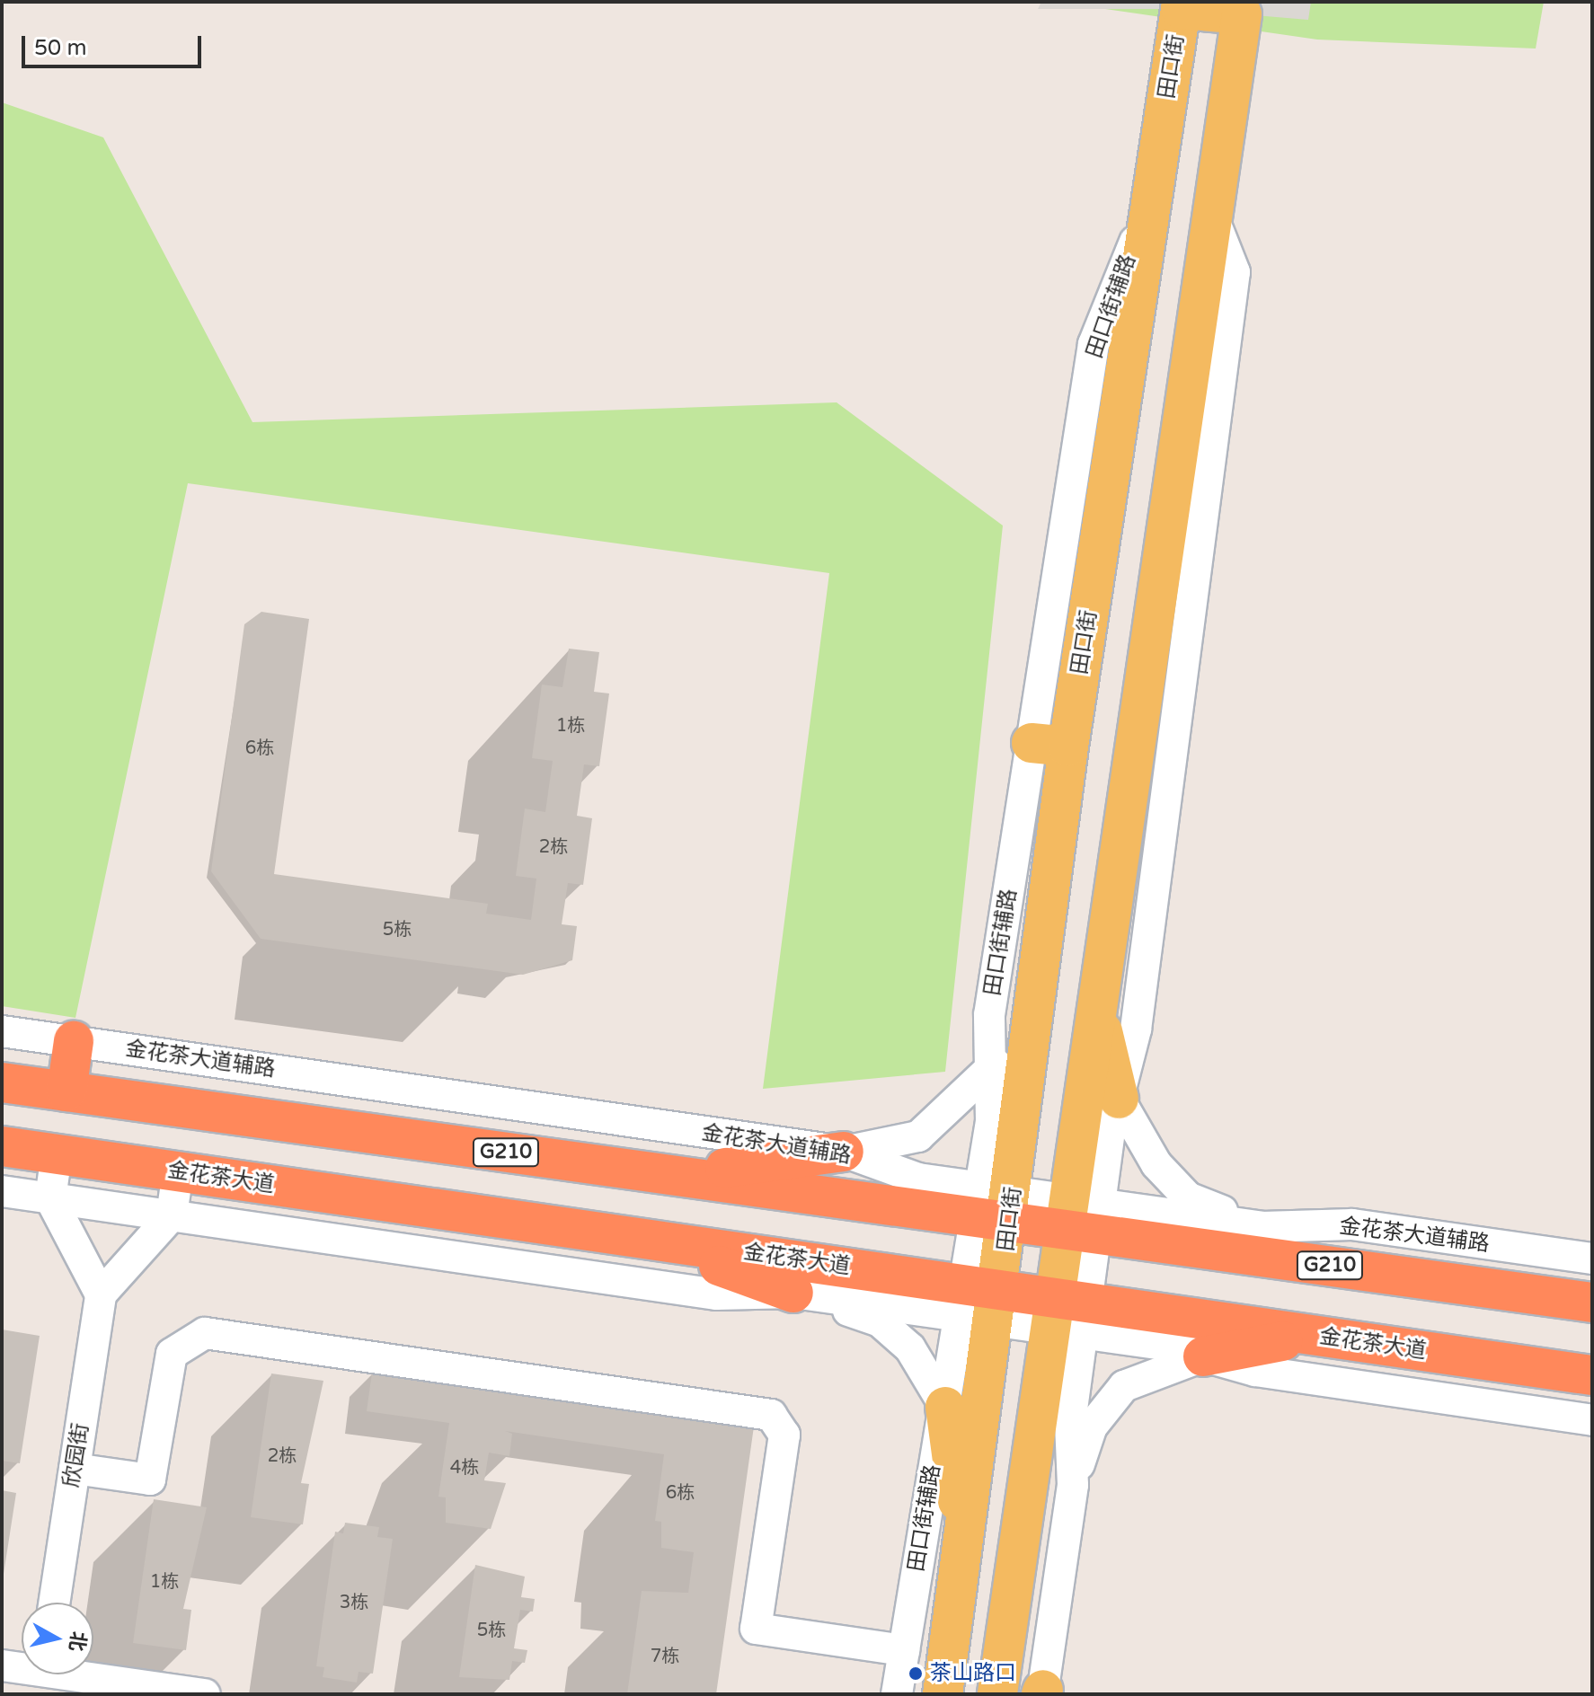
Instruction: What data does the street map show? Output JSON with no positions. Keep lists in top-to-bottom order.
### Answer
{
  "streets": {
    "highway": ["G210", "金花茶大道"],
    "main road": ["田口街"],
    "street": ["田口街辅路", "金花茶大道辅路", "欣园街"]
  },
  "crossings": [
    ["田口街", "田口街辅路"],
    ["田口街", "金花茶大道辅路"],
    ["田口街", "G210"],
    ["田口街", "金花茶大道"],
    ["田口街辅路", "金花茶大道辅路"],
    ["田口街辅路", "G210"],
    ["田口街辅路", "金花茶大道"],
    ["金花茶大道辅路", "G210"]
  ],
  "places": ["茶山路口"],
  "house_numbers": [
    "1栋",
    "6栋",
    "2栋",
    "5栋",
    "2栋",
    "4栋",
    "6栋",
    "1栋",
    "3栋",
    "5栋",
    "7栋"
  ],
  "scale_bar": "50 m",
  "north": "right"
}
